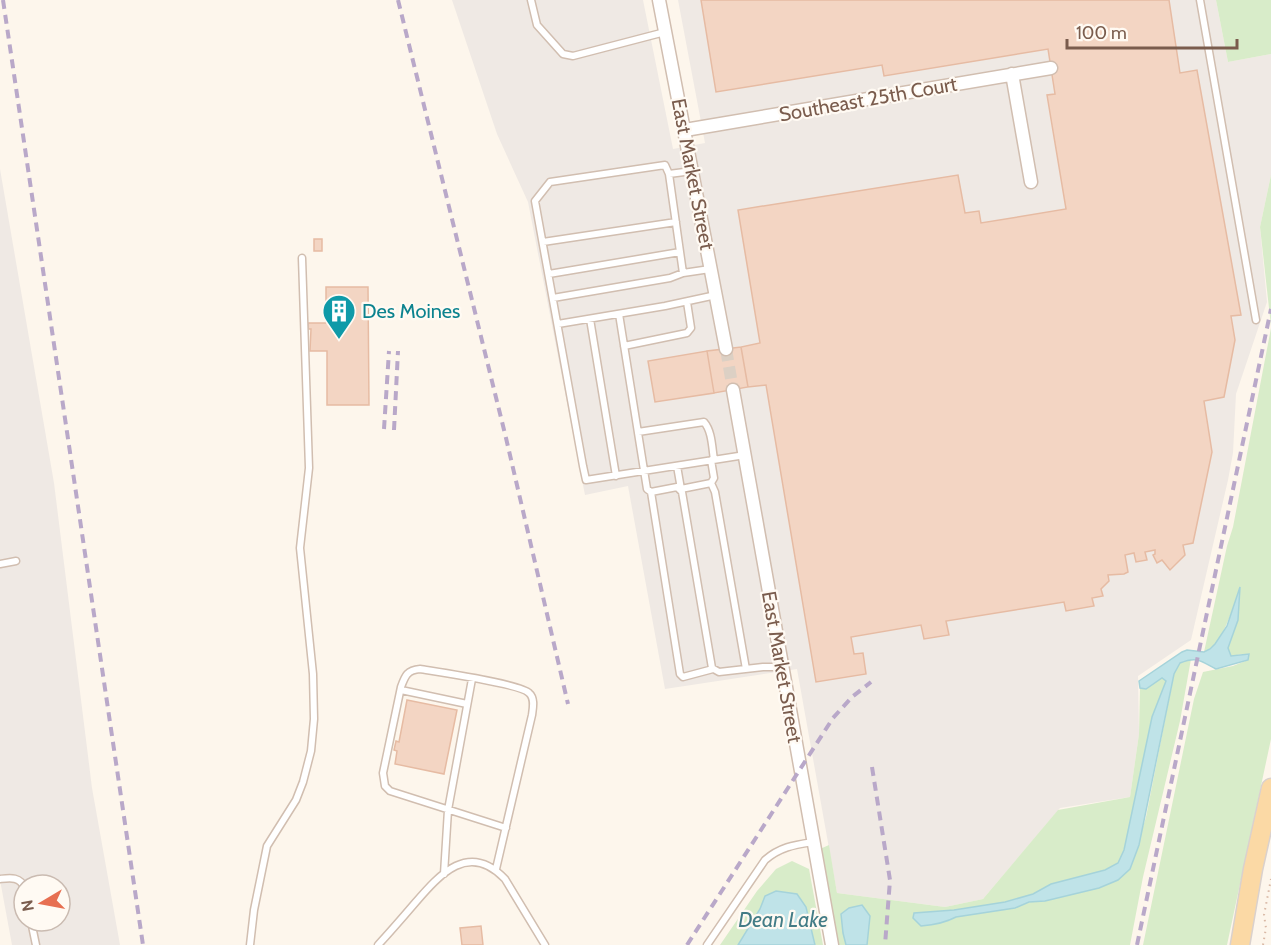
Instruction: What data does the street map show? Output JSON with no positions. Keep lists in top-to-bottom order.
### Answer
{
  "streets": {
    "street": ["Southeast 25th Court", "East Market Street"]
  },
  "crossings": [
    ["Southeast 25th Court", "East Market Street"]
  ],
  "water": ["Dean Lake"],
  "places": {
    "building": ["Des Moines"]
  },
  "scale_bar": "100 m",
  "north": "left"
}
